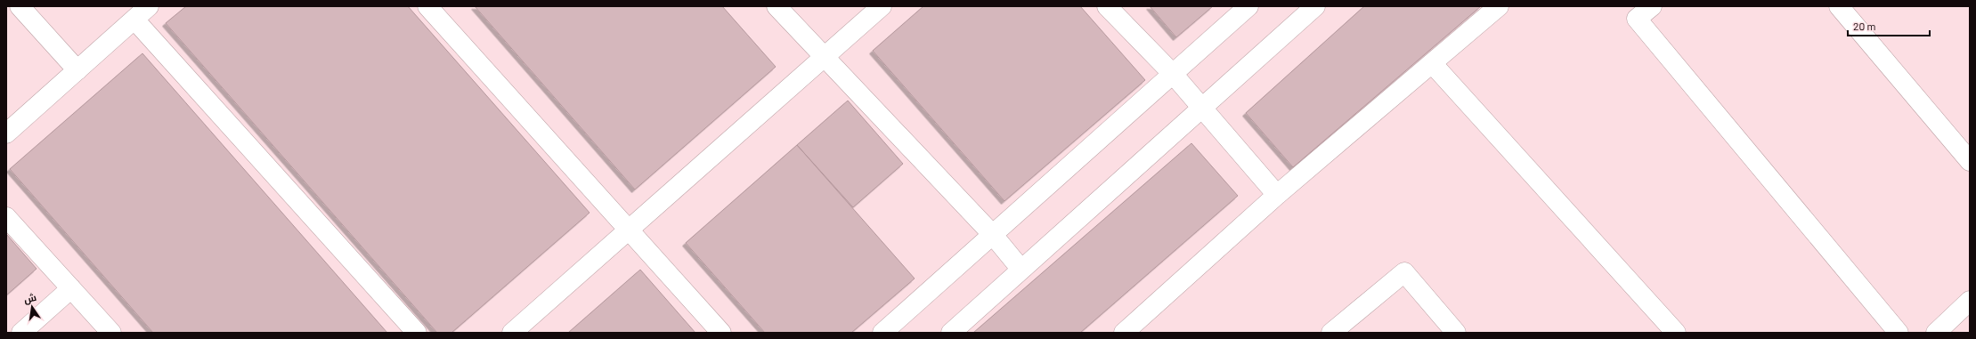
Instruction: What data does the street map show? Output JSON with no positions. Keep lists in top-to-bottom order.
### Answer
{
  "scale_bar": "20 m",
  "north": "top"
}
